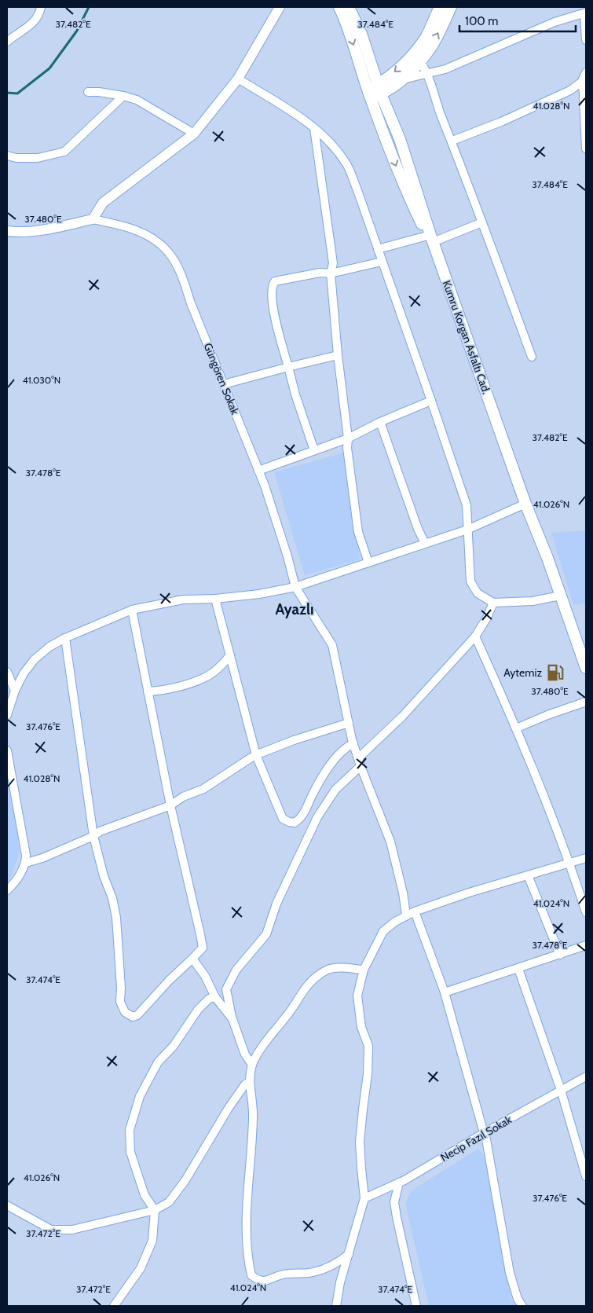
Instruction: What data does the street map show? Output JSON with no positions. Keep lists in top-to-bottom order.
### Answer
{
  "streets": {
    "main road": ["Kumru Korgan Asfaltı Cad."],
    "street": ["Güngören Sokak", "Necip Fazıl Sokak"]
  },
  "districts": ["Ayazlı"],
  "places": {
    "fuel station": ["Aytemiz"]
  },
  "scale_bar": "100 m",
  "coordinates": [
    "37.482°E",
    "37.484°E",
    "41.028°N",
    "37.480°E",
    "41.030°N",
    "37.478°E",
    "41.026°N",
    "37.476°E",
    "41.024°N",
    "37.474°E",
    "37.472°E"
  ]
}
